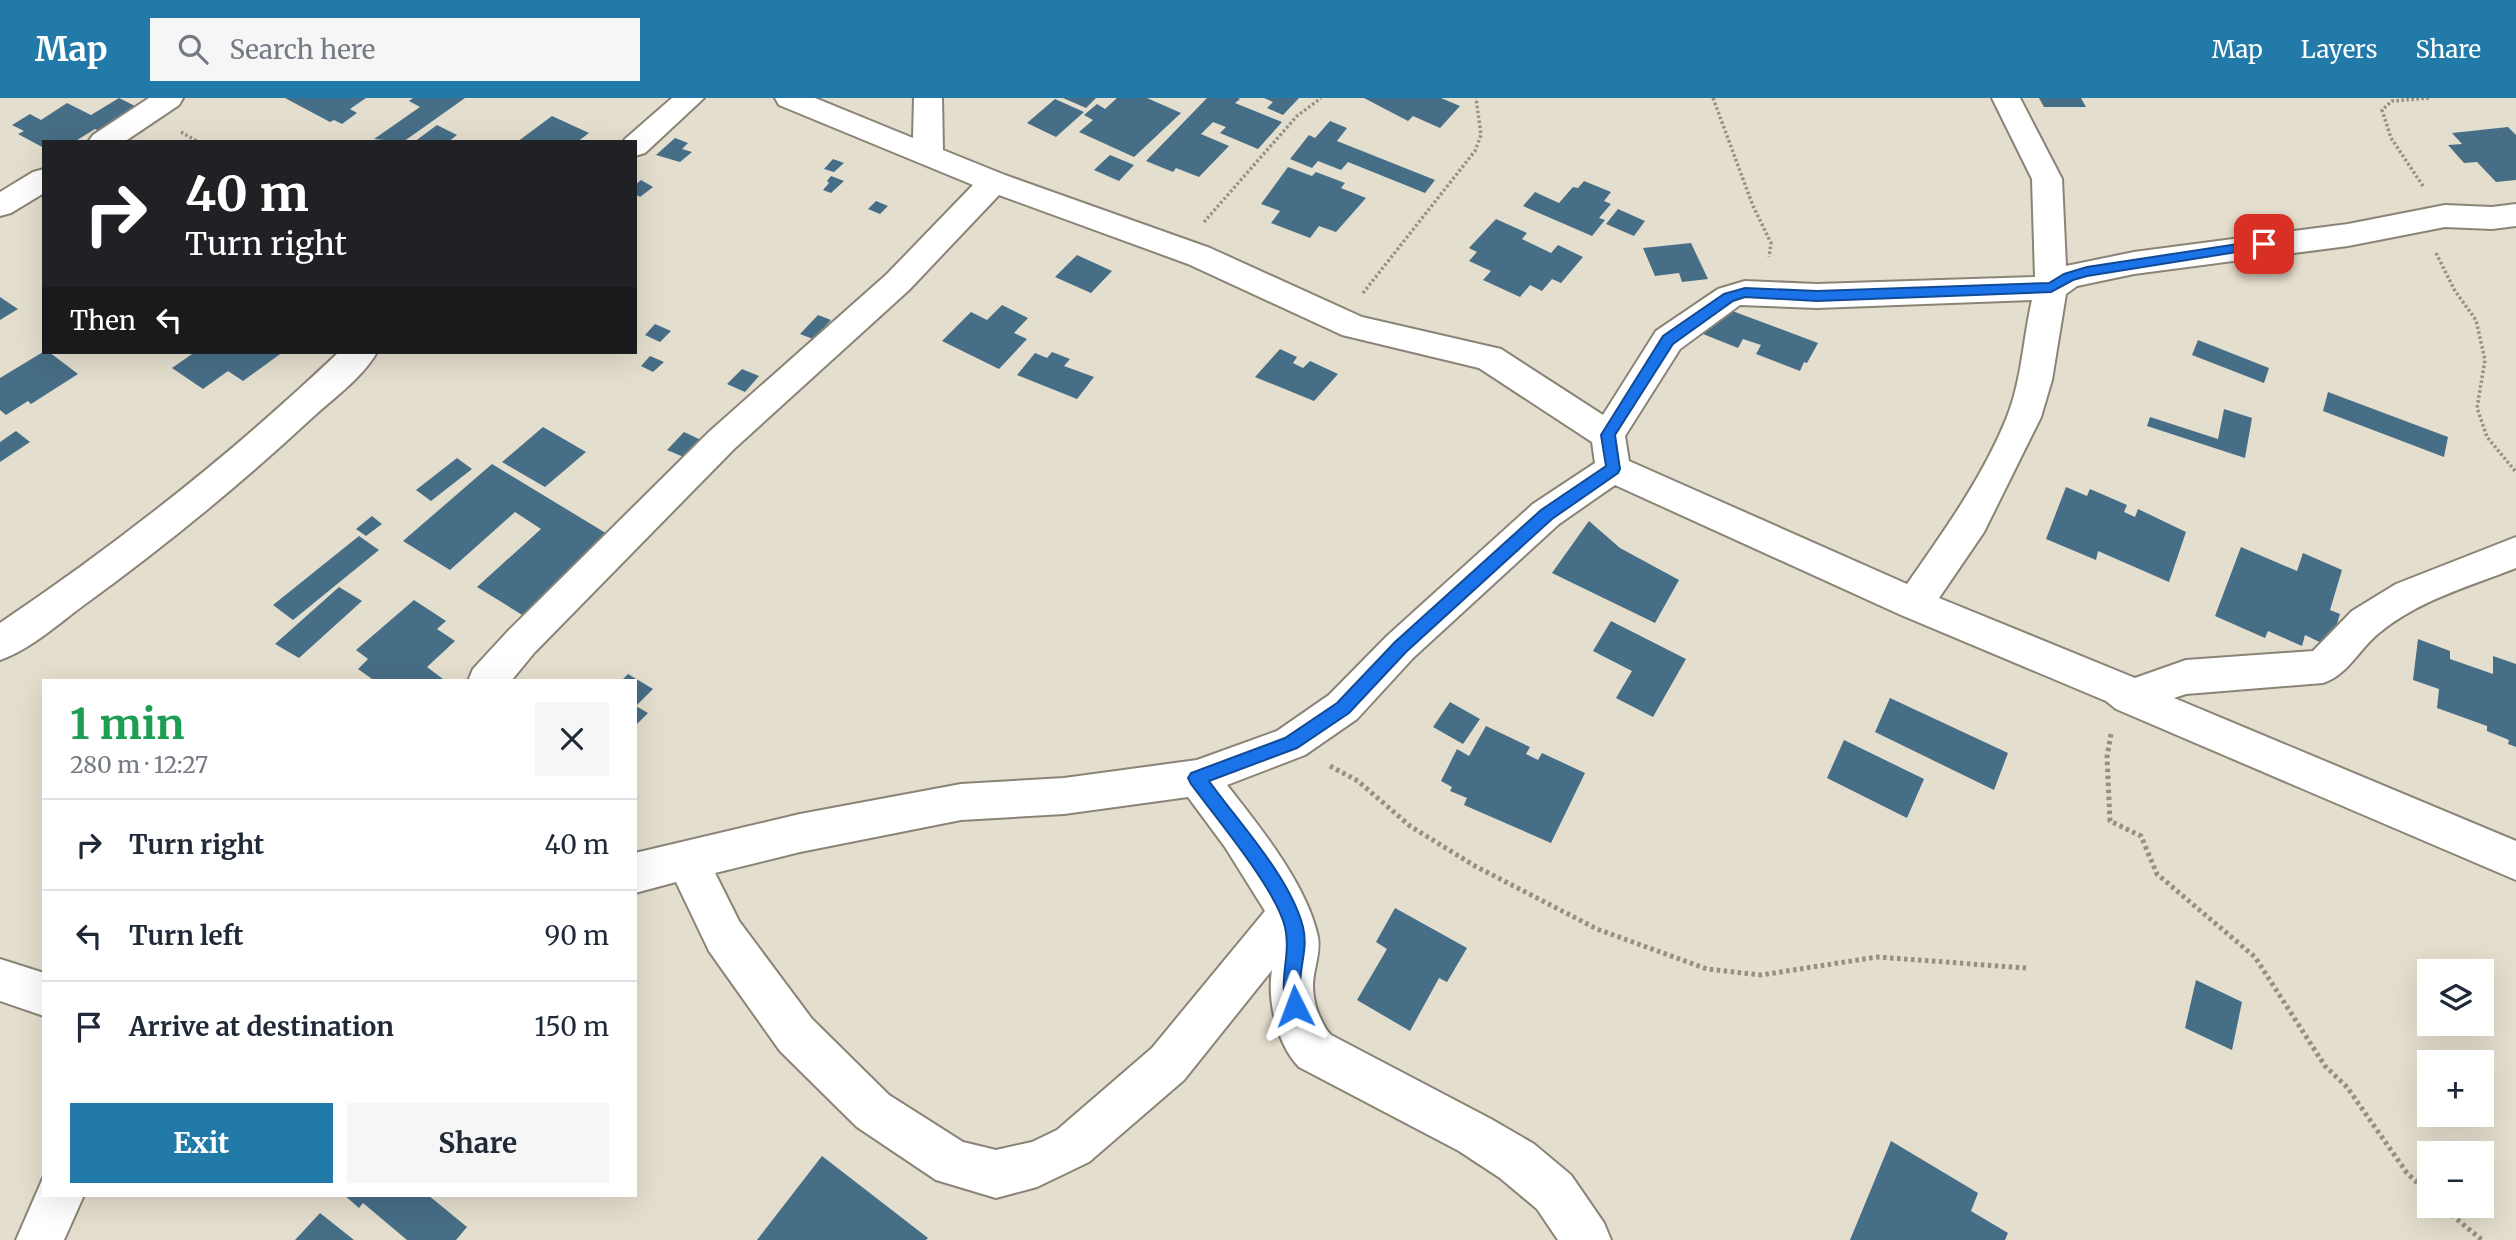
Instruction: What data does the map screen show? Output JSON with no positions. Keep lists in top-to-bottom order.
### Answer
{
  "page": {
    "header": "Map",
    "search": "Search here",
    "nav": ["Map", "Layers", "Share"],
    "turn": ["40 m", "Turn right"],
    "then": "Then",
    "heading": ["1 min", "280 m · 12:27"],
    "list": [
      {
        "name": "Turn right",
        "value": "40 m"
      },
      {
        "name": "Turn left",
        "value": "90 m"
      },
      {
        "name": "Arrive at destination",
        "value": "150 m"
      }
    ],
    "map_buttons": ["+", "−"],
    "buttons": ["Exit", "Share"]
  }
}
